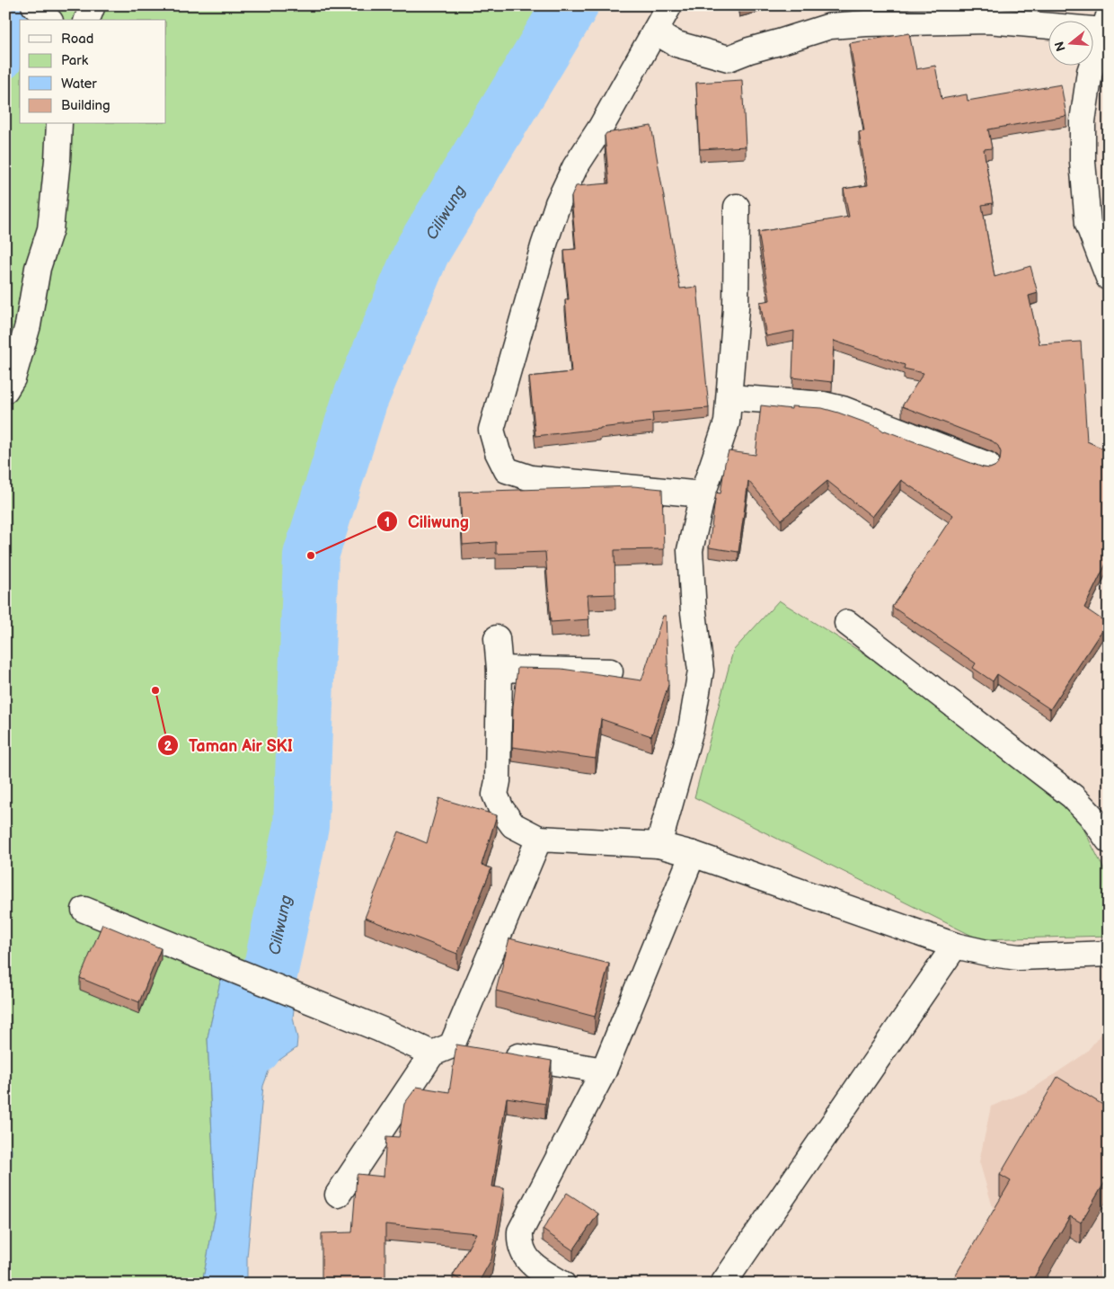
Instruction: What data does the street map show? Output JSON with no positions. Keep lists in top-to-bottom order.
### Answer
{
  "water": ["Ciliwung"],
  "places": ["Ciliwung", "Taman Air SKI"],
  "legend": [
    "Road",
    "Park",
    "Water",
    "Building"
  ],
  "north": "left"
}
